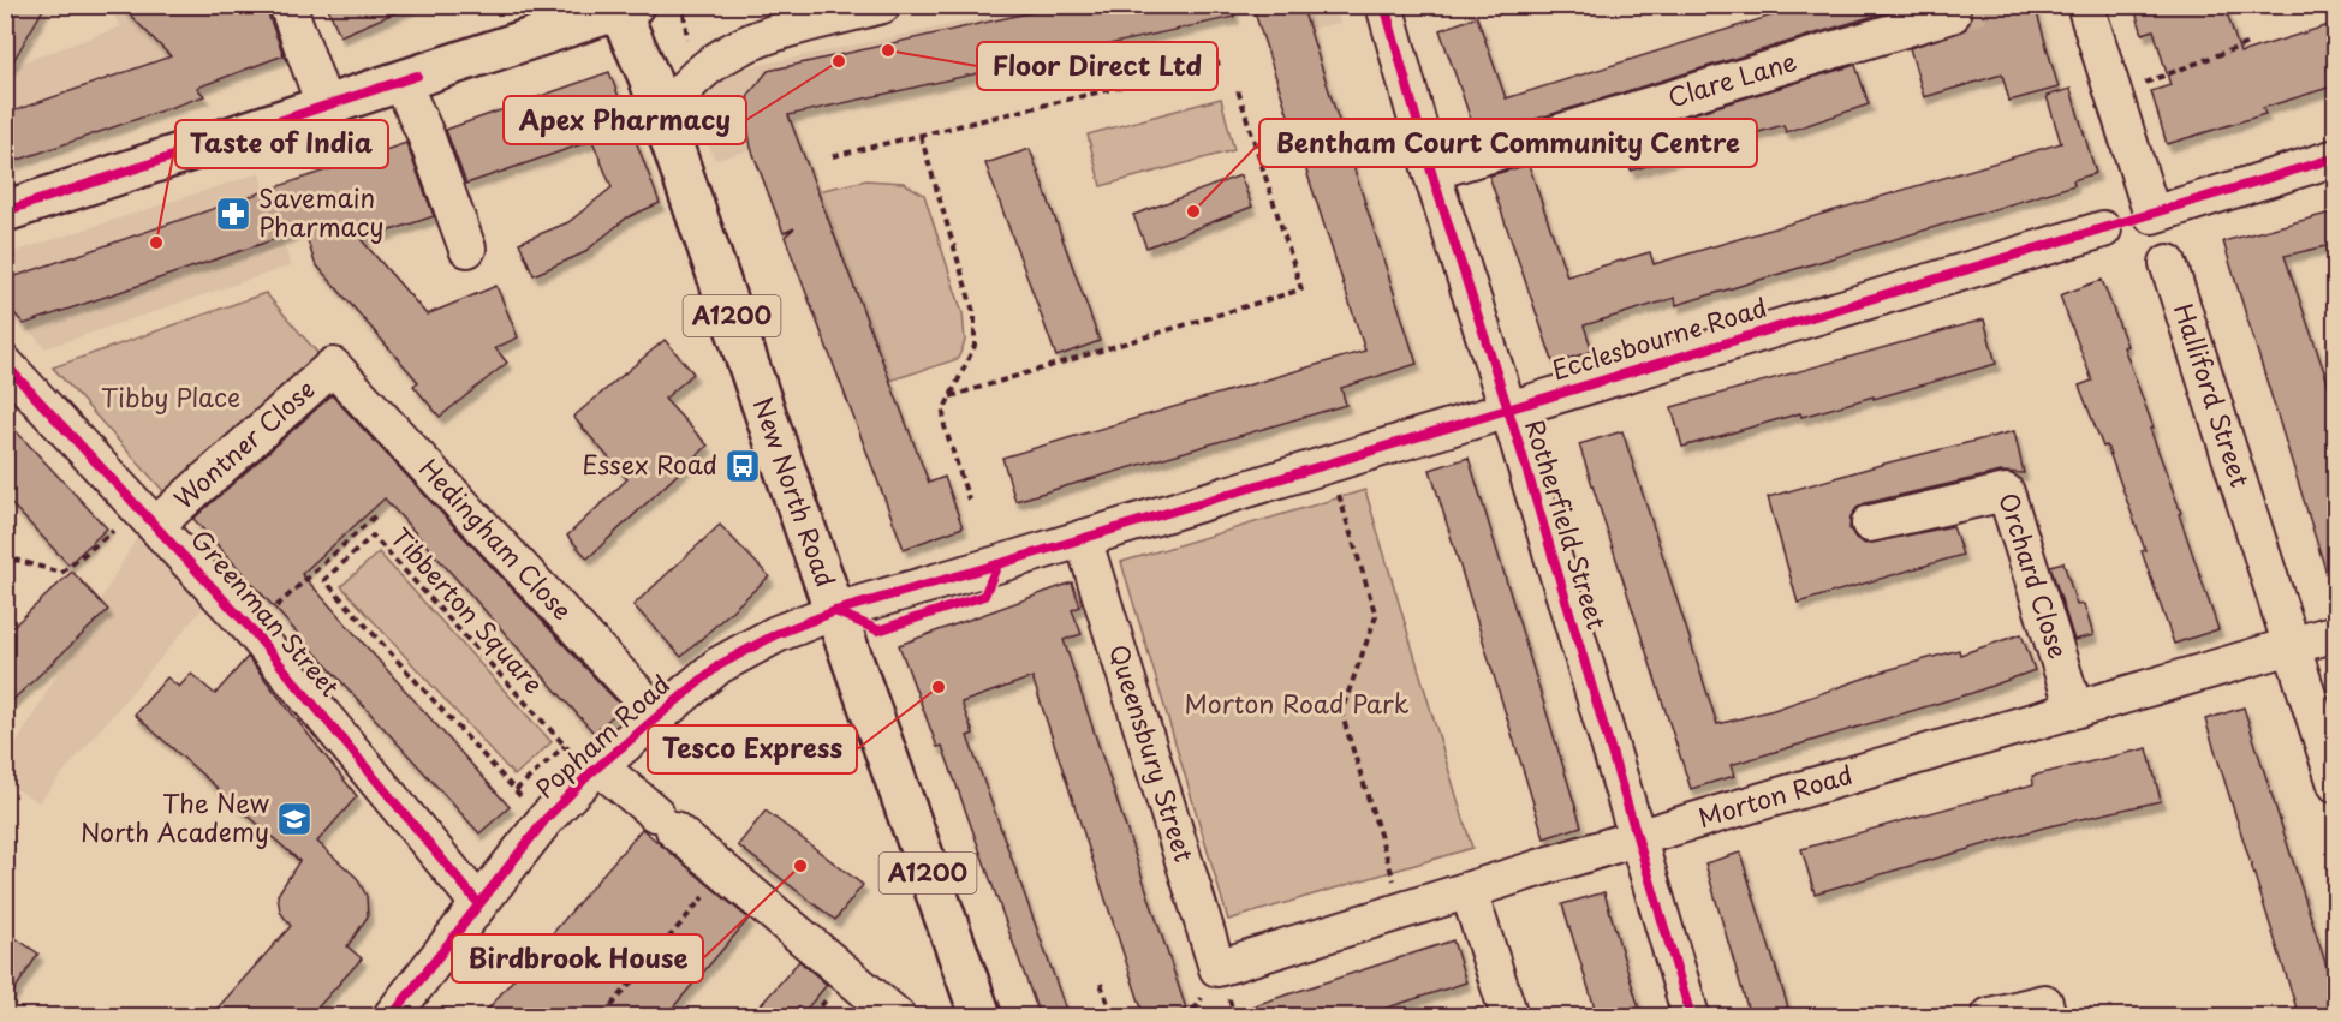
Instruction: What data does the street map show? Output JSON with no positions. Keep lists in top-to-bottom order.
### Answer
{
  "streets": {
    "main road": ["A1200", "New North Road"],
    "street": [
      "Clare Lane",
      "Ecclesbourne Road",
      "Halliford Street",
      "Wontner Close",
      "Rotherfield Street",
      "Hedingham Close",
      "Orchard Close",
      "Greenman Street",
      "Popham Road",
      "Queensbury Street",
      "Morton Road"
    ],
    "path": ["Tibberton Square"]
  },
  "crossings": [
    ["Clare Lane", "Rotherfield Street"],
    ["Ecclesbourne Road", "New North Road"],
    ["Ecclesbourne Road", "Rotherfield Street"],
    ["Ecclesbourne Road", "Popham Road"],
    ["Ecclesbourne Road", "Queensbury Street"],
    ["Halliford Street", "Morton Road"],
    ["Wontner Close", "Hedingham Close"],
    ["Wontner Close", "Greenman Street"],
    ["New North Road", "Popham Road"],
    ["Rotherfield Street", "Morton Road"],
    ["Hedingham Close", "Popham Road"],
    ["Orchard Close", "Morton Road"],
    ["Tibberton Square", "Popham Road"],
    ["Greenman Street", "Popham Road"],
    ["Queensbury Street", "Morton Road"]
  ],
  "parks": ["Tibby Place", "Morton Road Park"],
  "places": {
    "other": [
      "Floor Direct Ltd",
      "Apex Pharmacy",
      "Bentham Court Community Centre",
      "Taste of India",
      "Tesco Express",
      "Birdbrook House"
    ],
    "pharmacy": ["Savemain Pharmacy"],
    "bus stop": ["Essex Road"],
    "school or university": ["The New North Academy"]
  }
}
